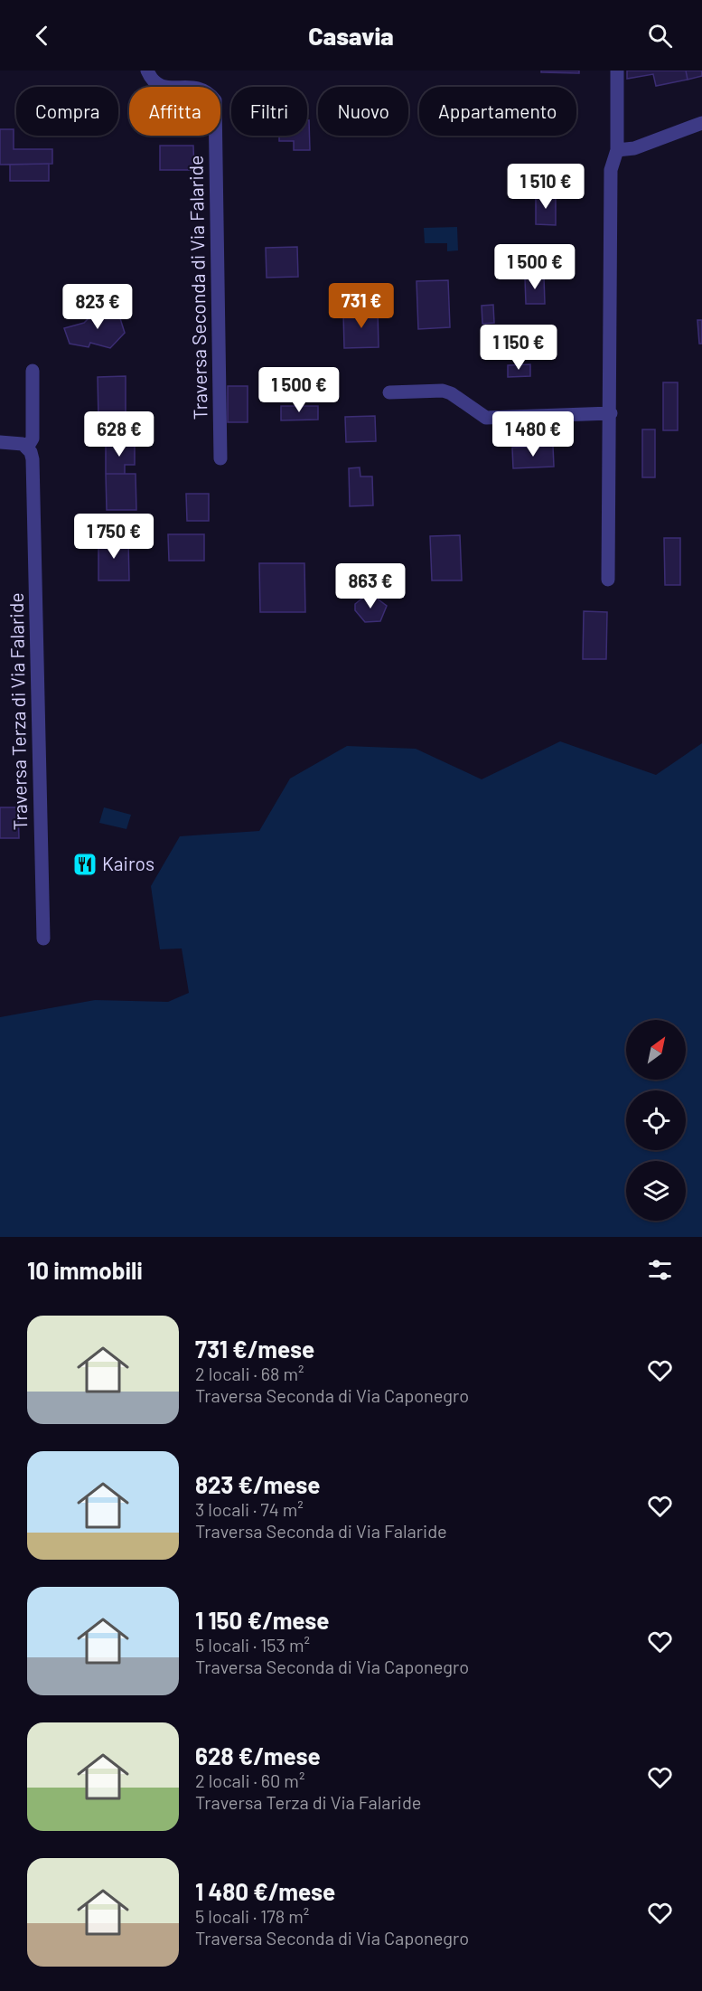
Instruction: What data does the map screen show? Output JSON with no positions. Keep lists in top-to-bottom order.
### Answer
{
  "streets": {
    "street": ["Traversa Seconda di Via Falaride", "Traversa Terza di Via Falaride"]
  },
  "places": {
    "restaurant": ["Kairos"]
  },
  "north": "top right",
  "page": {
    "header": "Casavia",
    "chip": [
      "Compra",
      "Affitta",
      "Filtri",
      "Nuovo",
      "Appartamento"
    ],
    "price": [
      "1 510 €",
      "1 500 €",
      "731 €",
      "823 €",
      "1 150 €",
      "1 500 €",
      "628 €",
      "1 480 €",
      "1 750 €",
      "863 €"
    ],
    "heading": "10 immobili",
    "list": [
      {
        "name": "731 €/mese",
        "note": "2 locali · 68 m² · Traversa Seconda di Via Caponegro"
      },
      {
        "name": "823 €/mese",
        "note": "3 locali · 74 m² · Traversa Seconda di Via Falaride"
      },
      {
        "name": "1 150 €/mese",
        "note": "5 locali · 153 m² · Traversa Seconda di Via Caponegro"
      },
      {
        "name": "628 €/mese",
        "note": "2 locali · 60 m² · Traversa Terza di Via Falaride"
      },
      {
        "name": "1 480 €/mese",
        "note": "5 locali · 178 m² · Traversa Seconda di Via Caponegro"
      }
    ]
  }
}
